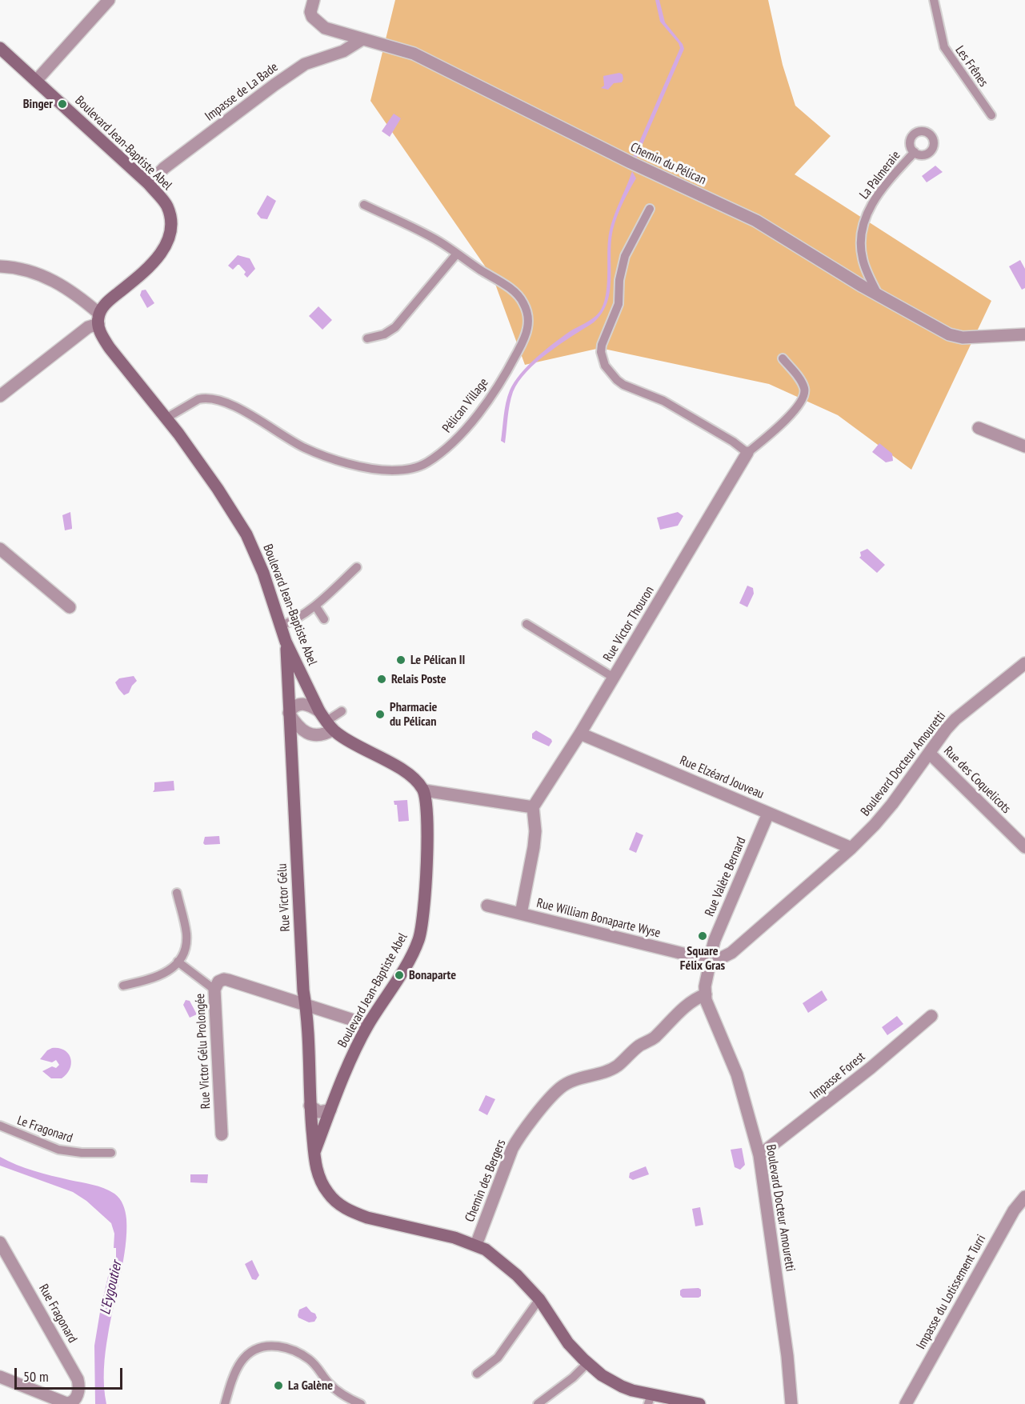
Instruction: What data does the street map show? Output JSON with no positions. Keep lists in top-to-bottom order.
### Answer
{
  "streets": {
    "street": [
      "Impasse de La Bade",
      "Boulevard Jean-Baptiste Abel",
      "Chemin du Pélican",
      "Rue Victor Thouron",
      "Boulevard Docteur Amouretti",
      "Rue Elzéard Jouveau",
      "Rue des Coquelicots",
      "Rue Valère Bernard",
      "Rue Victor Gélu",
      "Rue William Bonaparte Wyse",
      "Rue Victor Gélu Prolongée",
      "Impasse Forest",
      "Chemin des Bergers",
      "Impasse du Lotissement Turri",
      "Rue Fragonard"
    ],
    "lane": [
      "Les Frênes",
      "La Palmeraie",
      "Pélican Village",
      "Le Fragonard"
    ]
  },
  "crossings": [
    ["Impasse de La Bade", "Boulevard Jean-Baptiste Abel"],
    ["Impasse de La Bade", "Chemin du Pélican"],
    ["Boulevard Jean-Baptiste Abel", "Pélican Village"],
    ["Boulevard Jean-Baptiste Abel", "Rue Victor Gélu"],
    ["Boulevard Jean-Baptiste Abel", "Rue Victor Gélu Prolongée"],
    ["Chemin du Pélican", "La Palmeraie"],
    ["Rue Victor Thouron", "Rue Elzéard Jouveau"],
    ["Boulevard Docteur Amouretti", "Rue Elzéard Jouveau"],
    ["Boulevard Docteur Amouretti", "Rue des Coquelicots"],
    ["Boulevard Docteur Amouretti", "Rue Valère Bernard"],
    ["Boulevard Docteur Amouretti", "Rue William Bonaparte Wyse"],
    ["Boulevard Docteur Amouretti", "Impasse Forest"],
    ["Boulevard Docteur Amouretti", "Chemin des Bergers"],
    ["Rue Elzéard Jouveau", "Rue Valère Bernard"],
    ["Rue Valère Bernard", "Rue William Bonaparte Wyse"],
    ["Rue Victor Gélu", "Rue Victor Gélu Prolongée"]
  ],
  "water": ["L'Eygoutier"],
  "places": [
    "Binger",
    "Le Pélican II",
    "Relais Poste",
    "Pharmacie du Pélican",
    "Square Félix Gras",
    "Bonaparte",
    "La Galène"
  ],
  "scale_bar": "50 m"
}
